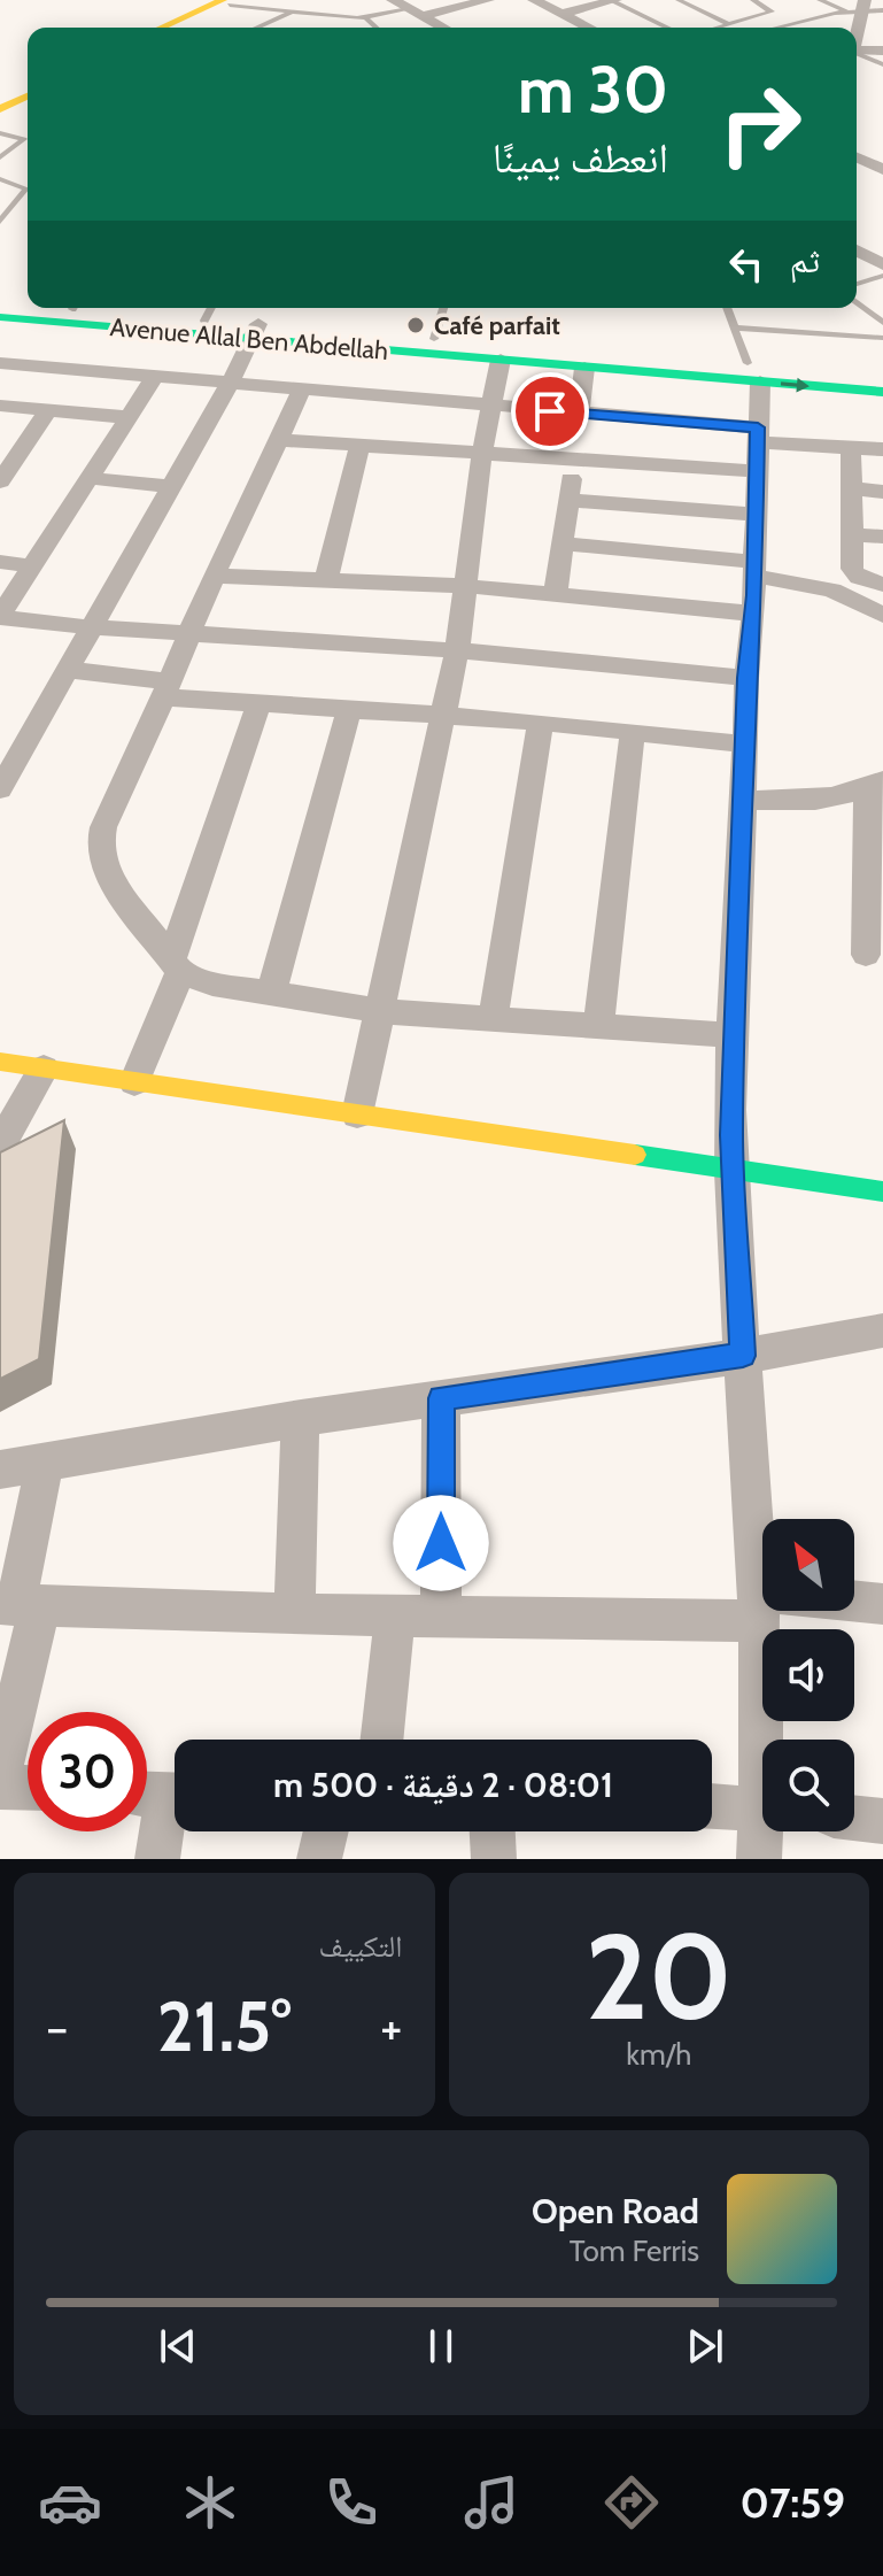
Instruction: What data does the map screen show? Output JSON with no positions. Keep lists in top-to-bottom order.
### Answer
{
  "streets": {
    "street": ["Avenue Allal Ben Abdellah"]
  },
  "places": ["Café parfait"],
  "north": "top left",
  "page": {
    "turn": ["30 m", "انعطف يمينًا"],
    "then": "ثم",
    "limit": "30",
    "trip": "08:01 · 2 دقيقة · 500 m",
    "tile": [
      ["20", "km/h"],
      "التكييف"
    ],
    "heat": ["−", "21.5°", "+"],
    "song": ["Open Road", "Tom Ferris"],
    "tabs": "07:59"
  }
}
